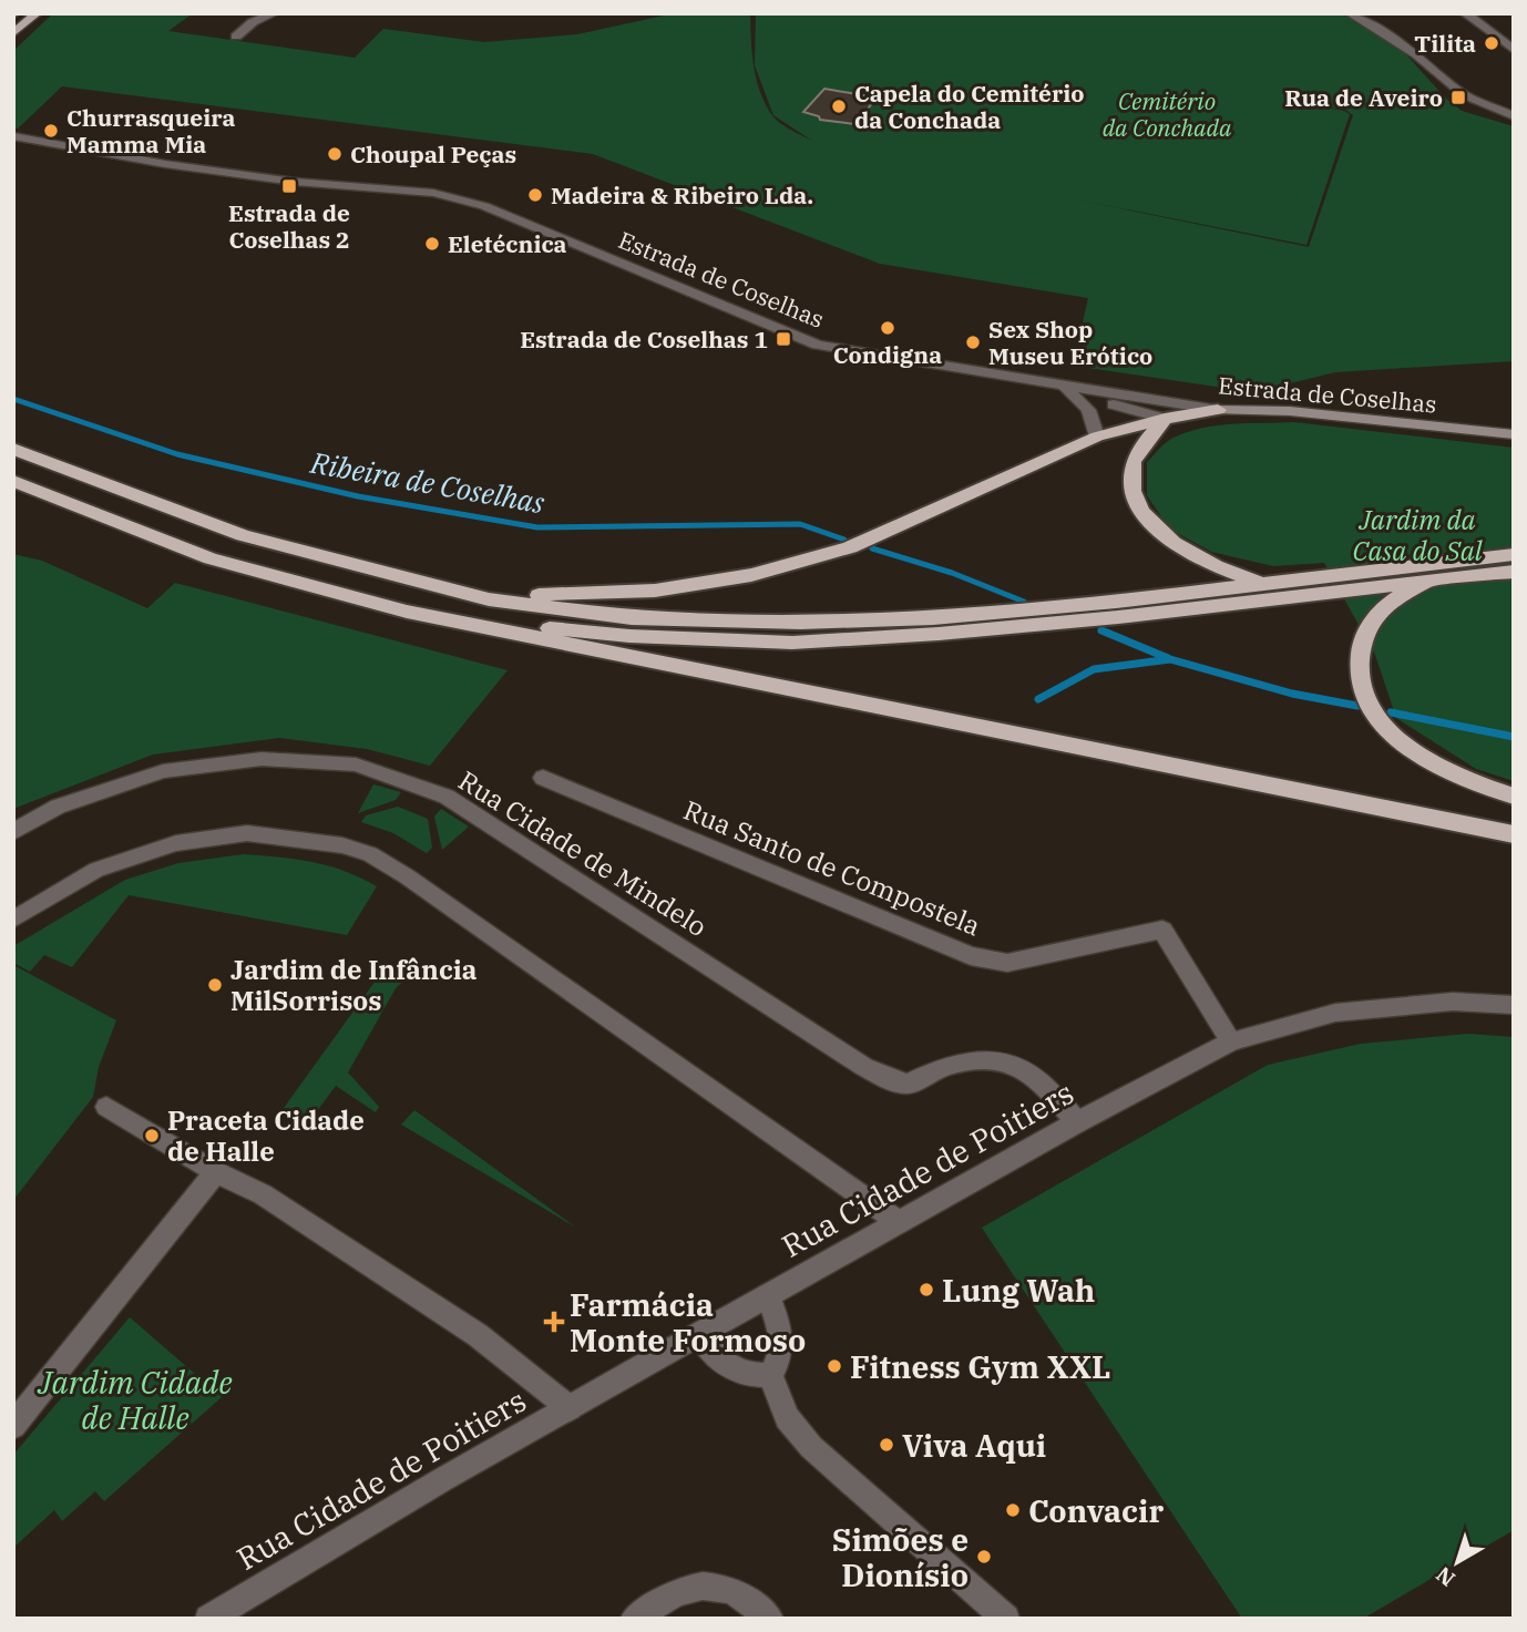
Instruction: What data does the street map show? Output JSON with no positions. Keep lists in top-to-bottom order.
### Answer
{
  "streets": {
    "main road": ["Estrada de Coselhas"],
    "street": ["Rua Cidade de Mindelo", "Rua Santo de Compostela", "Rua Cidade de Poitiers"]
  },
  "crossings": [
    ["Rua Cidade de Mindelo", "Rua Cidade de Poitiers"],
    ["Rua Santo de Compostela", "Rua Cidade de Poitiers"]
  ],
  "water": ["Ribeira de Coselhas"],
  "parks": ["Cemitério da Conchada", "Jardim da Casa do Sal", "Jardim Cidade de Halle"],
  "places": {
    "other": [
      "Tilita",
      "Capela do Cemitério da Conchada",
      "Churrasqueira Mamma Mia",
      "Choupal Peças",
      "Madeira & Ribeiro Lda.",
      "Eletécnica",
      "Condigna",
      "Sex Shop Museu Erótico",
      "Jardim de Infância MilSorrisos",
      "Praceta Cidade de Halle",
      "Lung Wah",
      "Fitness Gym XXL",
      "Viva Aqui",
      "Convacir",
      "Simões e Dionísio"
    ],
    "transit": ["Rua de Aveiro", "Estrada de Coselhas 2", "Estrada de Coselhas 1"],
    "health": ["Farmácia Monte Formoso"]
  },
  "north": "bottom left"
}
